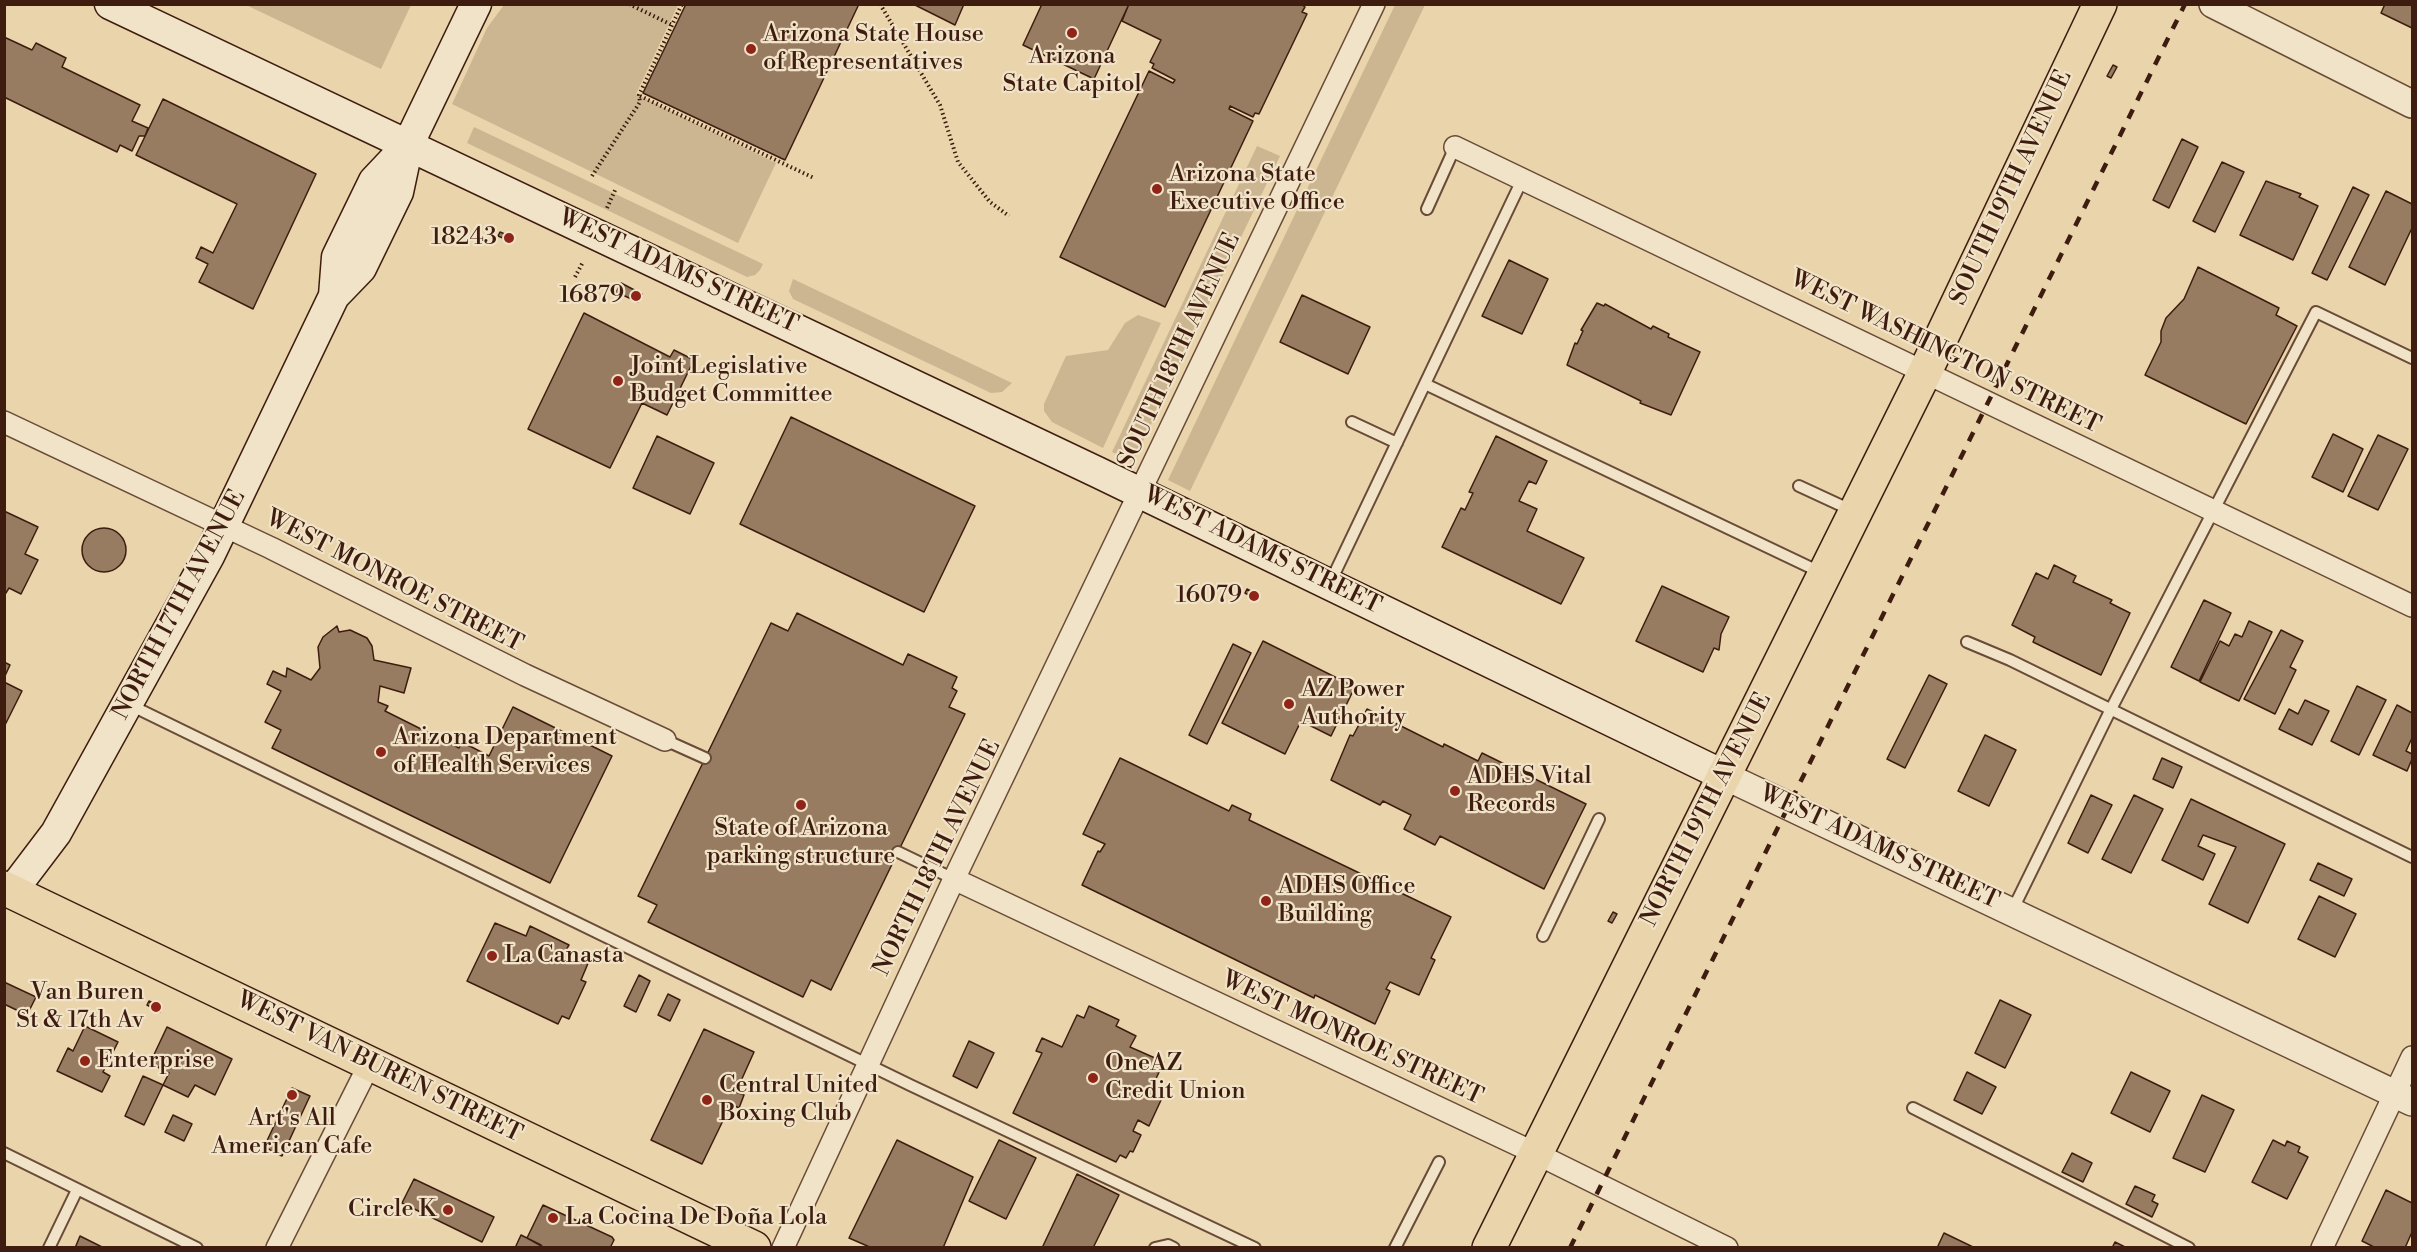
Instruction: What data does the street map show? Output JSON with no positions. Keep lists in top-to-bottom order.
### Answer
{
  "streets": {
    "main road": [
      "SOUTH 19TH AVENUE",
      "WEST ADAMS STREET",
      "NORTH 17TH AVENUE",
      "NORTH 19TH AVENUE",
      "WEST VAN BUREN STREET"
    ],
    "street": [
      "SOUTH 18TH AVENUE",
      "WEST WASHINGTON STREET",
      "WEST MONROE STREET",
      "NORTH 18TH AVENUE"
    ]
  },
  "crossings": [
    ["SOUTH 19TH AVENUE", "WEST WASHINGTON STREET"],
    ["SOUTH 19TH AVENUE", "NORTH 19TH AVENUE"],
    ["WEST ADAMS STREET", "SOUTH 18TH AVENUE"],
    ["WEST ADAMS STREET", "NORTH 17TH AVENUE"],
    ["WEST ADAMS STREET", "NORTH 19TH AVENUE"],
    ["WEST ADAMS STREET", "NORTH 18TH AVENUE"],
    ["SOUTH 18TH AVENUE", "NORTH 18TH AVENUE"],
    ["WEST WASHINGTON STREET", "NORTH 19TH AVENUE"],
    ["WEST MONROE STREET", "NORTH 17TH AVENUE"],
    ["WEST MONROE STREET", "NORTH 19TH AVENUE"],
    ["WEST MONROE STREET", "NORTH 18TH AVENUE"],
    ["NORTH 17TH AVENUE", "WEST VAN BUREN STREET"]
  ],
  "places": [
    "Arizona State Capitol",
    "Arizona State House of Representatives",
    "Arizona State Executive Office",
    "18243",
    "16879",
    "Joint Legislative Budget Committee",
    "16079",
    "AZ Power Authority",
    "Arizona Department of Health Services",
    "ADHS Vital Records",
    "State of Arizona parking structure",
    "ADHS Office Building",
    "La Canasta",
    "Van Buren St & 17th Av",
    "Enterprise",
    "OneAZ Credit Union",
    "Art's All American Cafe",
    "Central United Boxing Club",
    "Circle K",
    "La Cocina De Doña Lola"
  ]
}
